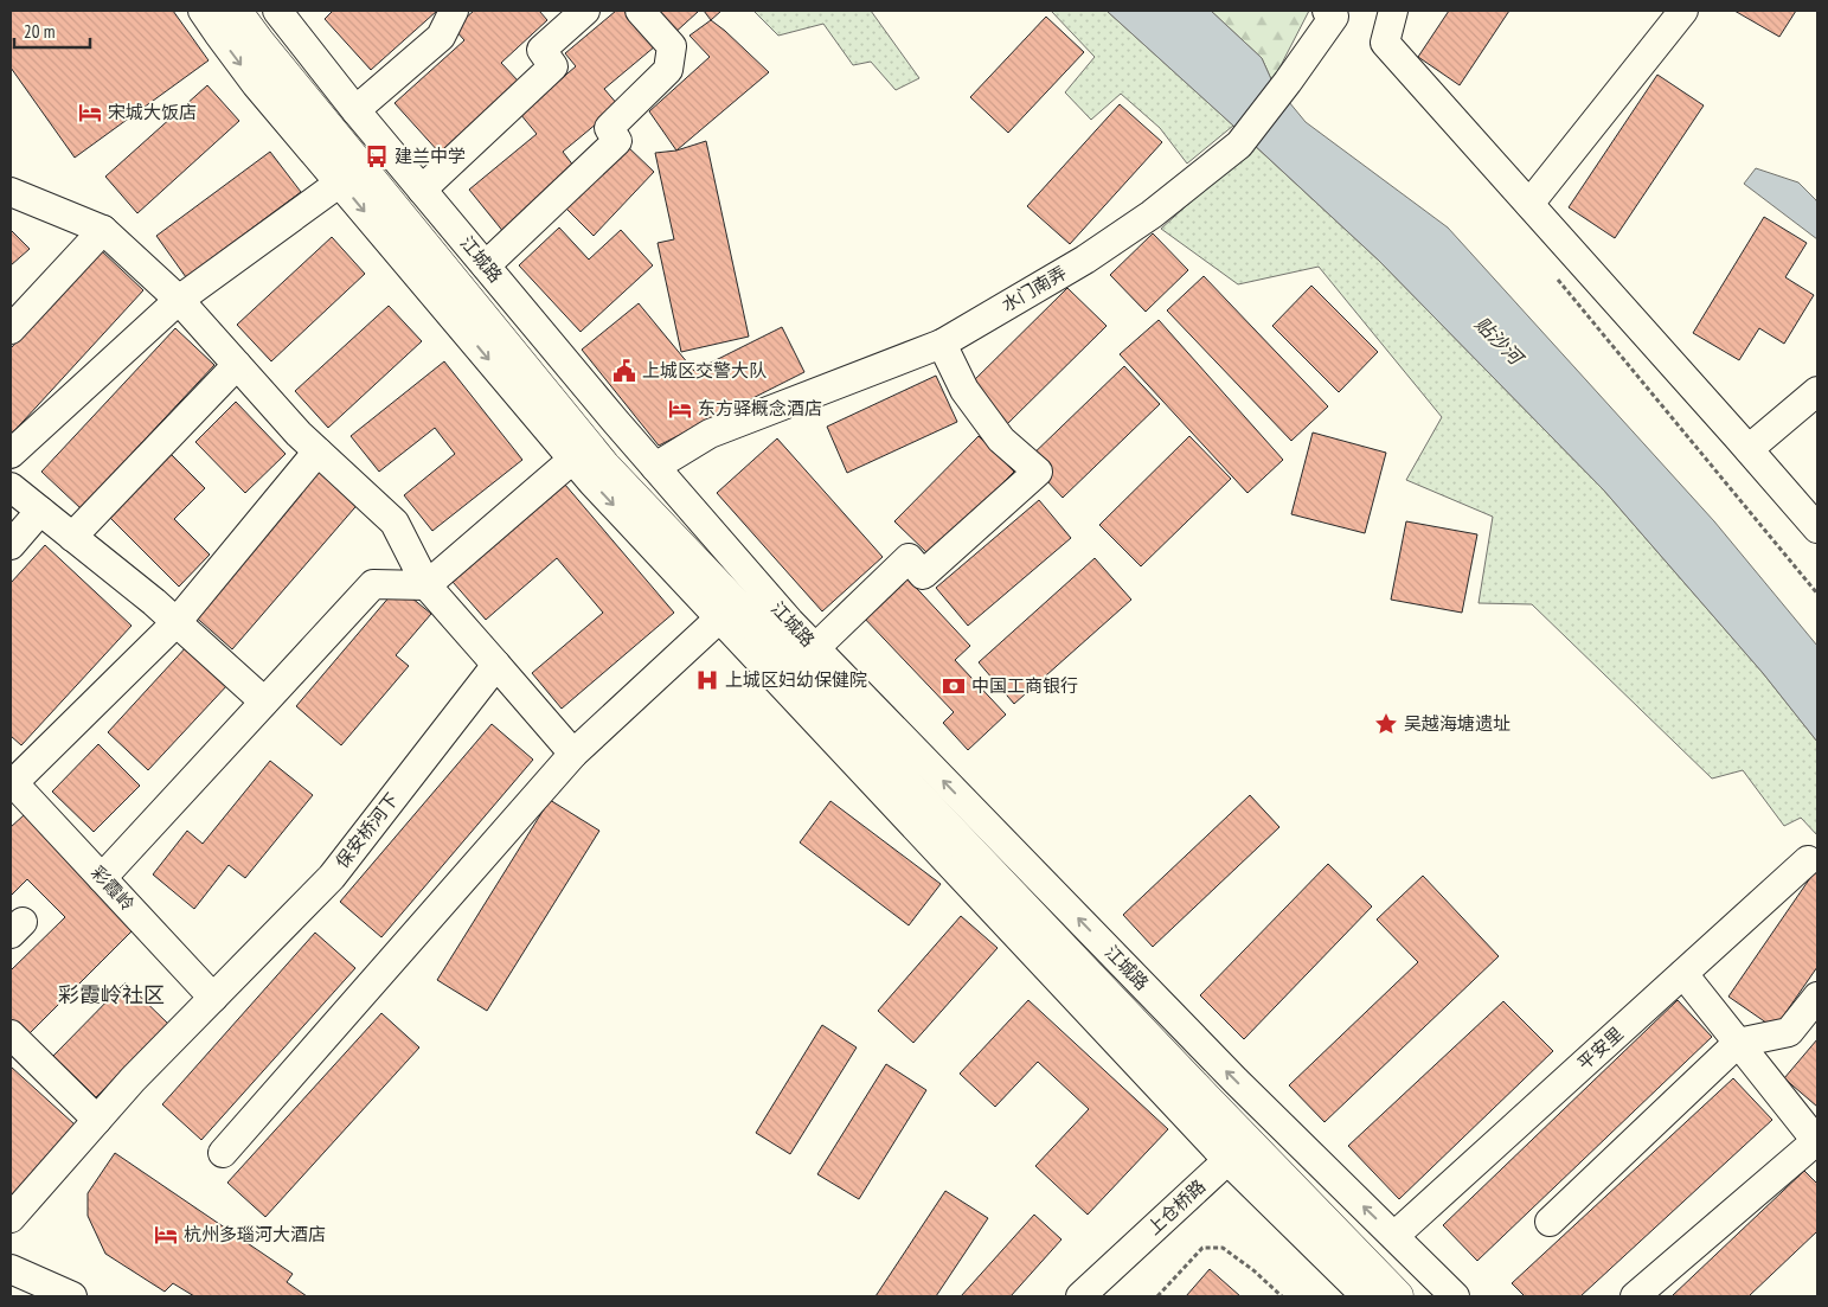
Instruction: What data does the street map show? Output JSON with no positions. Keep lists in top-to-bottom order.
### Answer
{
  "streets": {
    "main road": ["江城路"],
    "street": [
      "水门南弄",
      "保安桥河下",
      "彩霞岭",
      "平安里",
      "上仓桥路"
    ]
  },
  "crossings": [
    ["江城路", "水门南弄"],
    ["江城路", "平安里"],
    ["江城路", "上仓桥路"],
    ["保安桥河下", "彩霞岭"]
  ],
  "districts": ["彩霞岭社区"],
  "water": ["贴沙河"],
  "places": {
    "hotel": ["宋城大饭店", "东方驿概念酒店", "杭州多瑙河大酒店"],
    "bus stop": ["建兰中学"],
    "public building": ["上城区交警大队"],
    "hospital": ["上城区妇幼保健院"],
    "bank": ["中国工商银行"],
    "place": ["吴越海塘遗址"]
  },
  "scale_bar": "20 m"
}
